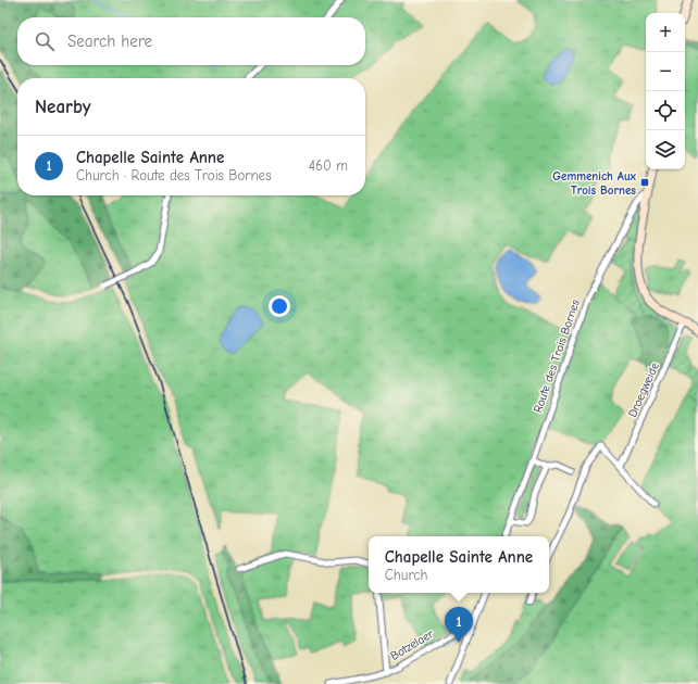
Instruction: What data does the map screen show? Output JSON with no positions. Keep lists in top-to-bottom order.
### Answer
{
  "streets": {
    "street": ["Route des Trois Bornes", "Droegweide", "Botzelaer"]
  },
  "places": {
    "transit": ["Gemmenich Aux Trois Bornes"]
  },
  "page": {
    "map_buttons": ["+", "−"],
    "search": "Search here",
    "heading": "Nearby",
    "list": [
      {
        "mark": "1",
        "name": "Chapelle Sainte Anne",
        "note": "Church · Route des Trois Bornes",
        "value": "460 m"
      }
    ],
    "popup": ["Chapelle Sainte Anne", "Church"],
    "pins": "1"
  }
}
